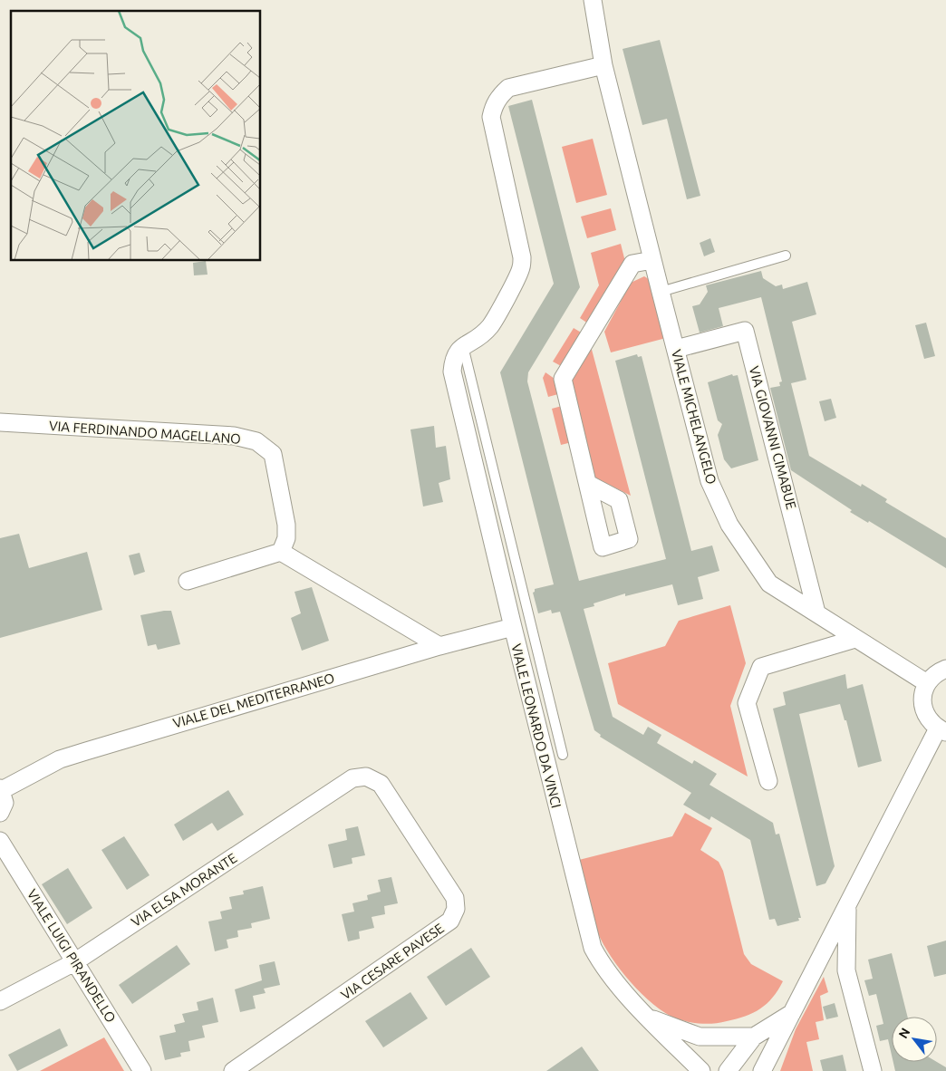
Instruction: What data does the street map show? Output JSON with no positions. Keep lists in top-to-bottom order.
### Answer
{
  "streets": {
    "street": [
      "VIALE MICHELANGELO",
      "VIA FERDINANDO MAGELLANO",
      "VIA GIOVANNI CIMABUE",
      "VIALE DEL MEDITERRANEO",
      "VIALE LEONARDO DA VINCI",
      "VIA ELSA MORANTE",
      "VIALE LUIGI PIRANDELLO",
      "VIA CESARE PAVESE"
    ]
  },
  "crossings": [
    ["VIALE MICHELANGELO", "VIA GIOVANNI CIMABUE"],
    ["VIALE MICHELANGELO", "VIALE LEONARDO DA VINCI"],
    ["VIALE DEL MEDITERRANEO", "VIALE LEONARDO DA VINCI"],
    ["VIA ELSA MORANTE", "VIALE LUIGI PIRANDELLO"],
    ["VIA ELSA MORANTE", "VIA CESARE PAVESE"]
  ],
  "north": "top left"
}
